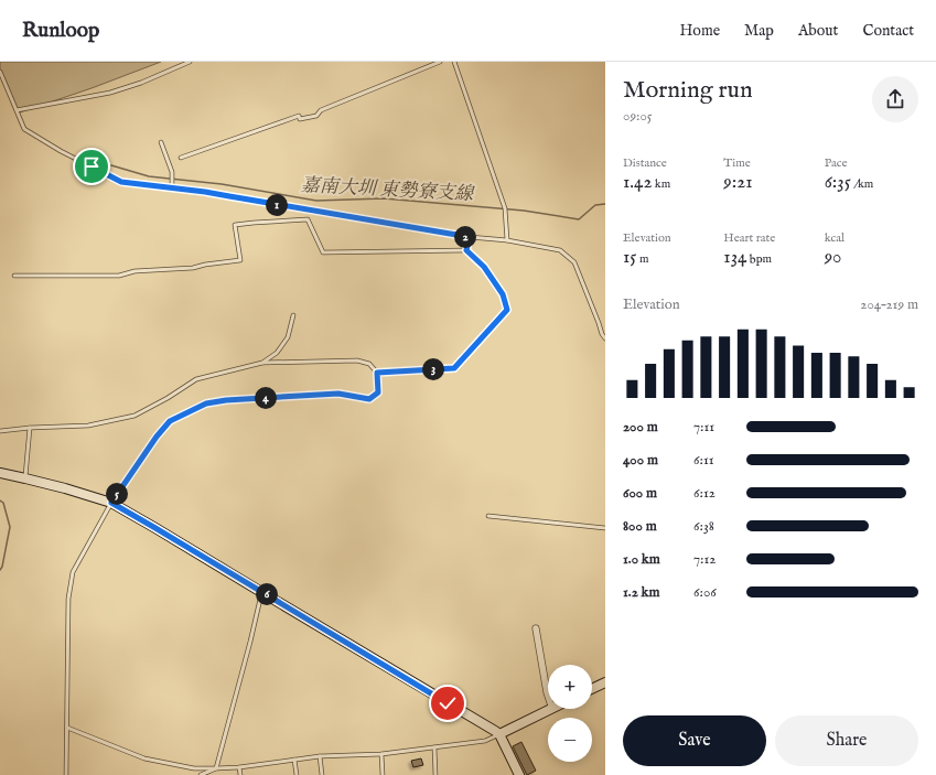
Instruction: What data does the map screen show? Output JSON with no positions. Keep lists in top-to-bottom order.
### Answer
{
  "water": ["嘉南大圳 東勢寮支線"],
  "page": {
    "header": "Runloop",
    "nav": [
      "Home",
      "Map",
      "About",
      "Contact"
    ],
    "heading": ["Morning run", "09:05"],
    "stats": [
      ["Distance", "1.42 km"],
      ["Time", "9:21"],
      ["Pace", "6:35 /km"],
      ["Elevation", "15 m"],
      ["Heart rate", "134 bpm"],
      ["kcal", "90"]
    ],
    "pins": [
      "1",
      "2",
      "3",
      "4",
      "5",
      "6"
    ],
    "chart": ["Elevation", "204–219 m"],
    "list": [
      {
        "name": "200 m",
        "note": "7:11"
      },
      {
        "name": "400 m",
        "note": "6:11"
      },
      {
        "name": "600 m",
        "note": "6:12"
      },
      {
        "name": "800 m",
        "note": "6:38"
      },
      {
        "name": "1.0 km",
        "note": "7:12"
      },
      {
        "name": "1.2 km",
        "note": "6:06"
      }
    ],
    "map_buttons": ["+", "−"],
    "buttons": ["Save", "Share"]
  }
}
